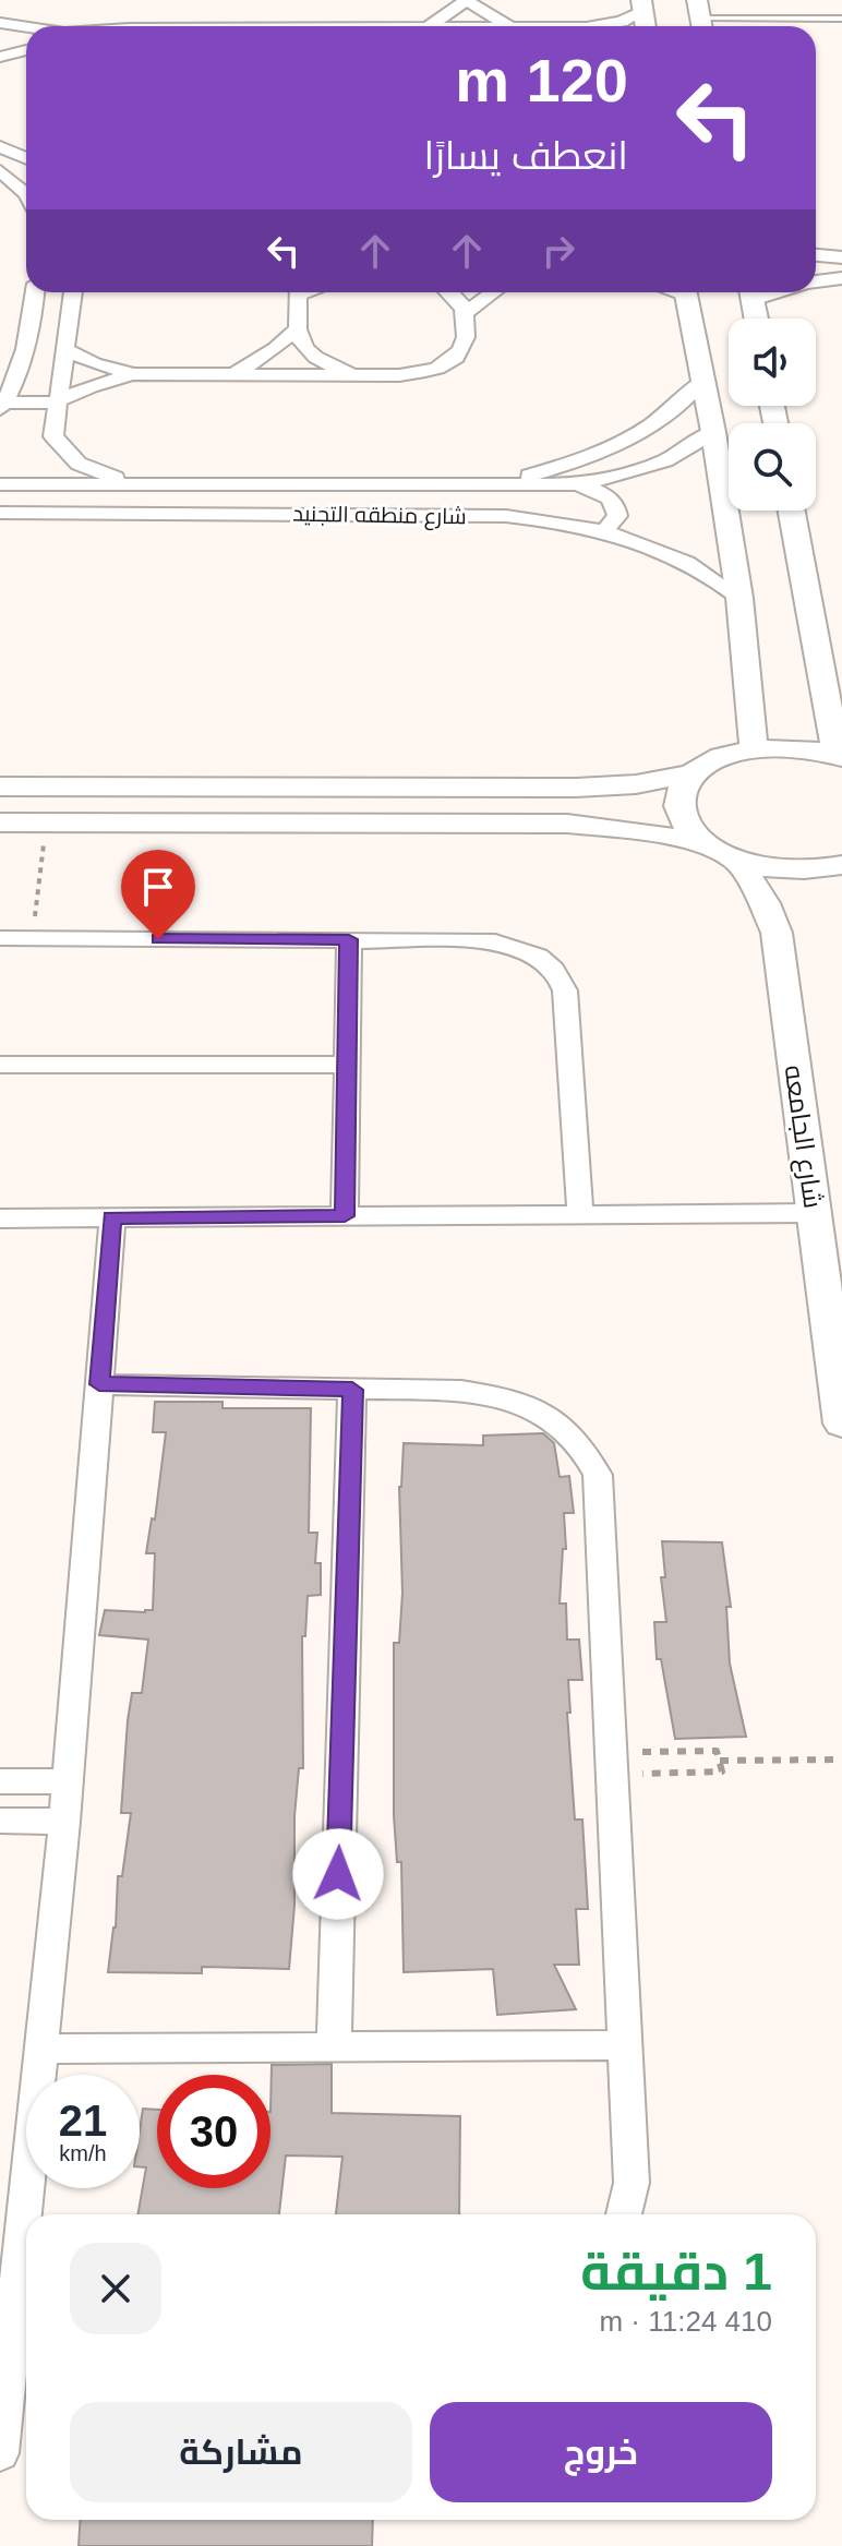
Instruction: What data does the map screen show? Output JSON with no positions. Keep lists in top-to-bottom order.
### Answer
{
  "streets": {
    "street": ["شارع منطقه التجنيد", "شارع الجامعه"]
  },
  "page": {
    "turn": ["120 m", "انعطف يسارًا"],
    "speed": "21 km/h",
    "limit": "30",
    "heading": ["1 دقيقة", "410 m · 11:24"],
    "buttons": ["خروج", "مشاركة"]
  }
}
